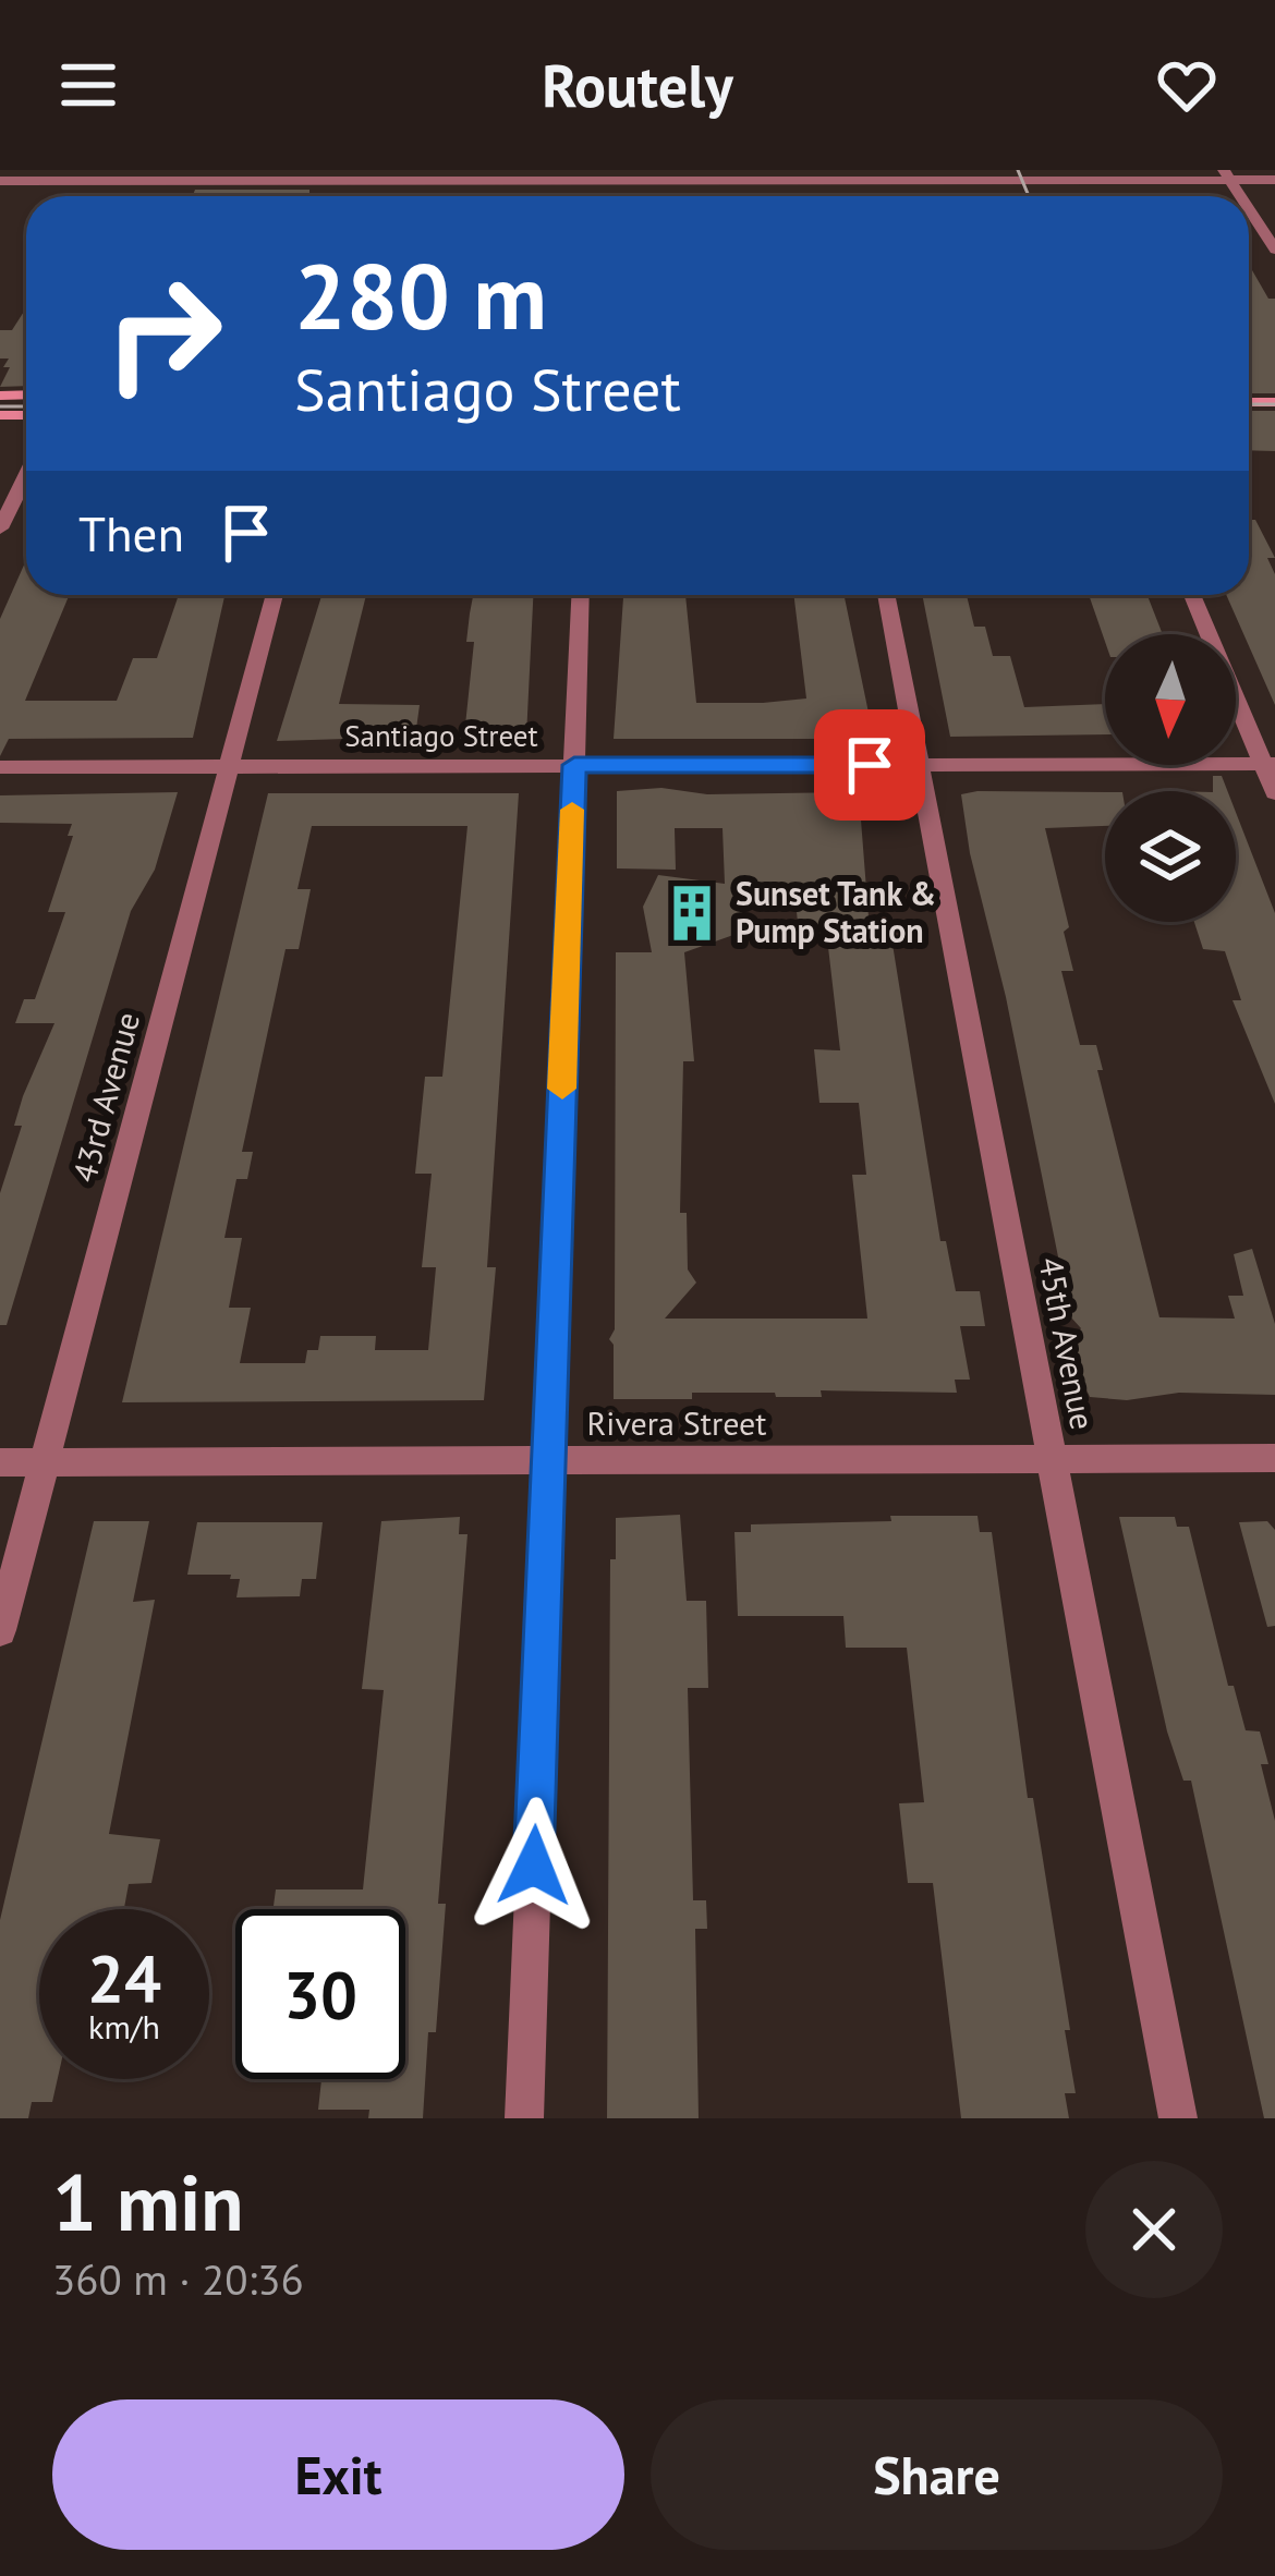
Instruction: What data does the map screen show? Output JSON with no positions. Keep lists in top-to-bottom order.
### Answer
{
  "streets": {
    "street": [
      "Santiago Street",
      "43rd Avenue",
      "45th Avenue",
      "Rivera Street"
    ]
  },
  "crossings": [
    ["Santiago Street", "43rd Avenue"],
    ["Santiago Street", "45th Avenue"],
    ["43rd Avenue", "Rivera Street"],
    ["45th Avenue", "Rivera Street"]
  ],
  "places": {
    "building": ["Sunset Tank & Pump Station"]
  },
  "north": "bottom",
  "page": {
    "header": "Routely",
    "turn": ["280 m", "Santiago Street"],
    "then": "Then",
    "speed": "24 km/h",
    "limit": "30",
    "heading": ["1 min", "360 m · 20:36"],
    "buttons": ["Exit", "Share"]
  }
}
